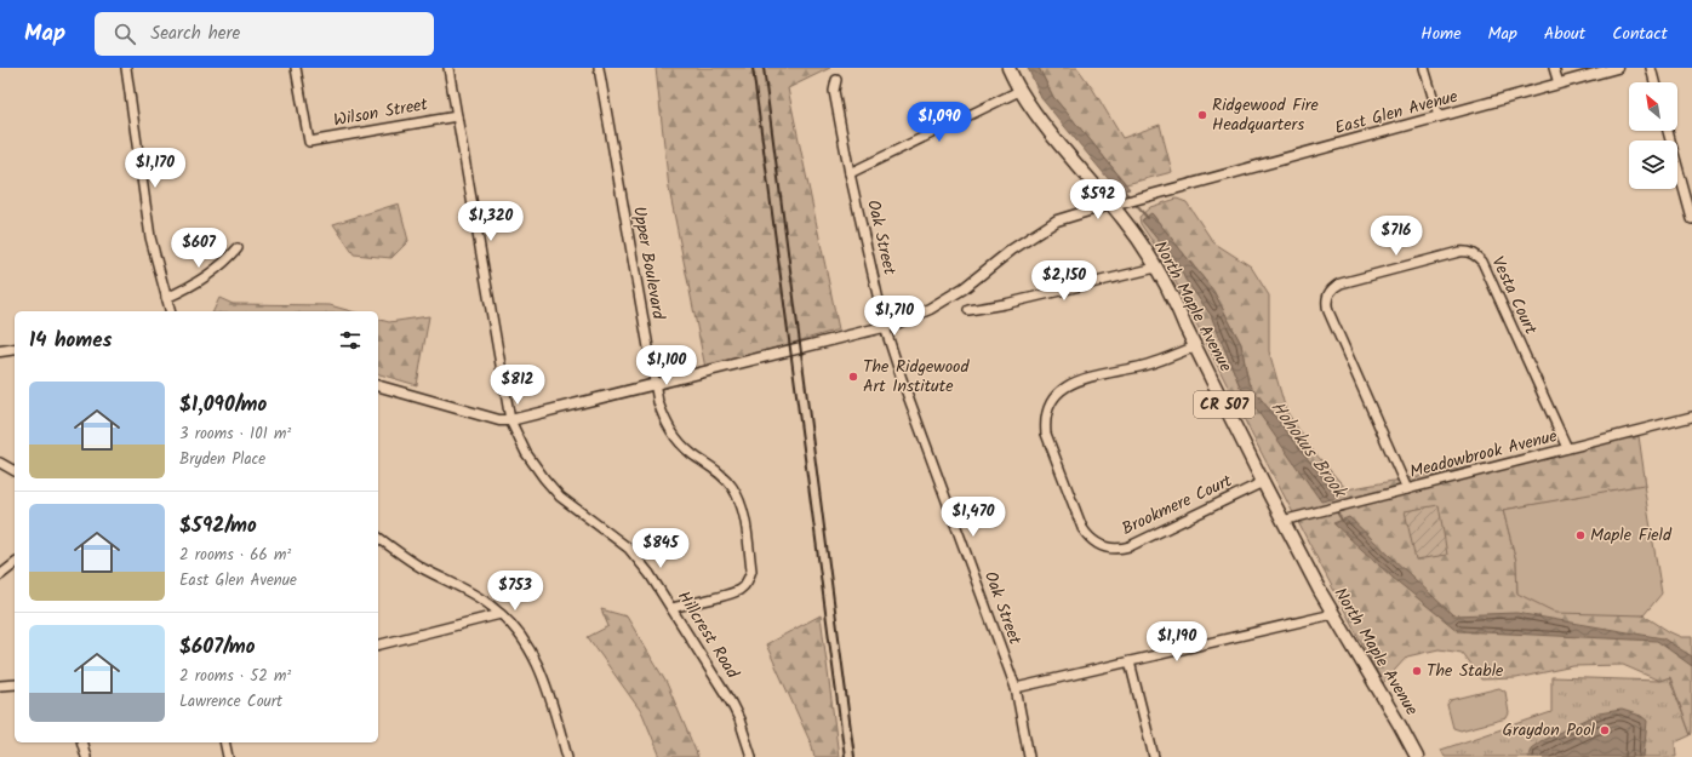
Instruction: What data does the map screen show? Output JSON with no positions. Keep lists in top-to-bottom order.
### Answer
{
  "streets": {
    "main road": ["North Maple Avenue", "CR 507"],
    "street": [
      "Wilson Street",
      "East Glen Avenue",
      "Oak Street",
      "Upper Boulevard",
      "Vesta Court",
      "Meadowbrook Avenue",
      "Brookmere Court",
      "Hillcrest Road"
    ]
  },
  "crossings": [
    ["Wilson Street", "Hillcrest Road"],
    ["East Glen Avenue", "Oak Street"],
    ["East Glen Avenue", "Upper Boulevard"],
    ["East Glen Avenue", "North Maple Avenue"],
    ["East Glen Avenue", "Hillcrest Road"],
    ["Upper Boulevard", "Hillcrest Road"],
    ["Vesta Court", "Meadowbrook Avenue"],
    ["North Maple Avenue", "Meadowbrook Avenue"],
    ["North Maple Avenue", "Brookmere Court"]
  ],
  "water": ["Hohokus Brook"],
  "places": [
    "Ridgewood Fire Headquarters",
    "The Ridgewood Art Institute",
    "Maple Field",
    "The Stable",
    "Graydon Pool"
  ],
  "north": "top left",
  "page": {
    "header": "Map",
    "search": "Search here",
    "nav": [
      "Home",
      "Map",
      "About",
      "Contact"
    ],
    "price": [
      "$1,090",
      "$1,170",
      "$592",
      "$1,320",
      "$716",
      "$607",
      "$2,150",
      "$1,710",
      "$1,100",
      "$812",
      "$1,470",
      "$845",
      "$753",
      "$1,190"
    ],
    "heading": "14 homes",
    "list": [
      {
        "name": "$1,090/mo",
        "note": "3 rooms · 101 m² · Bryden Place"
      },
      {
        "name": "$592/mo",
        "note": "2 rooms · 66 m² · East Glen Avenue"
      },
      {
        "name": "$607/mo",
        "note": "2 rooms · 52 m² · Lawrence Court"
      }
    ]
  }
}
